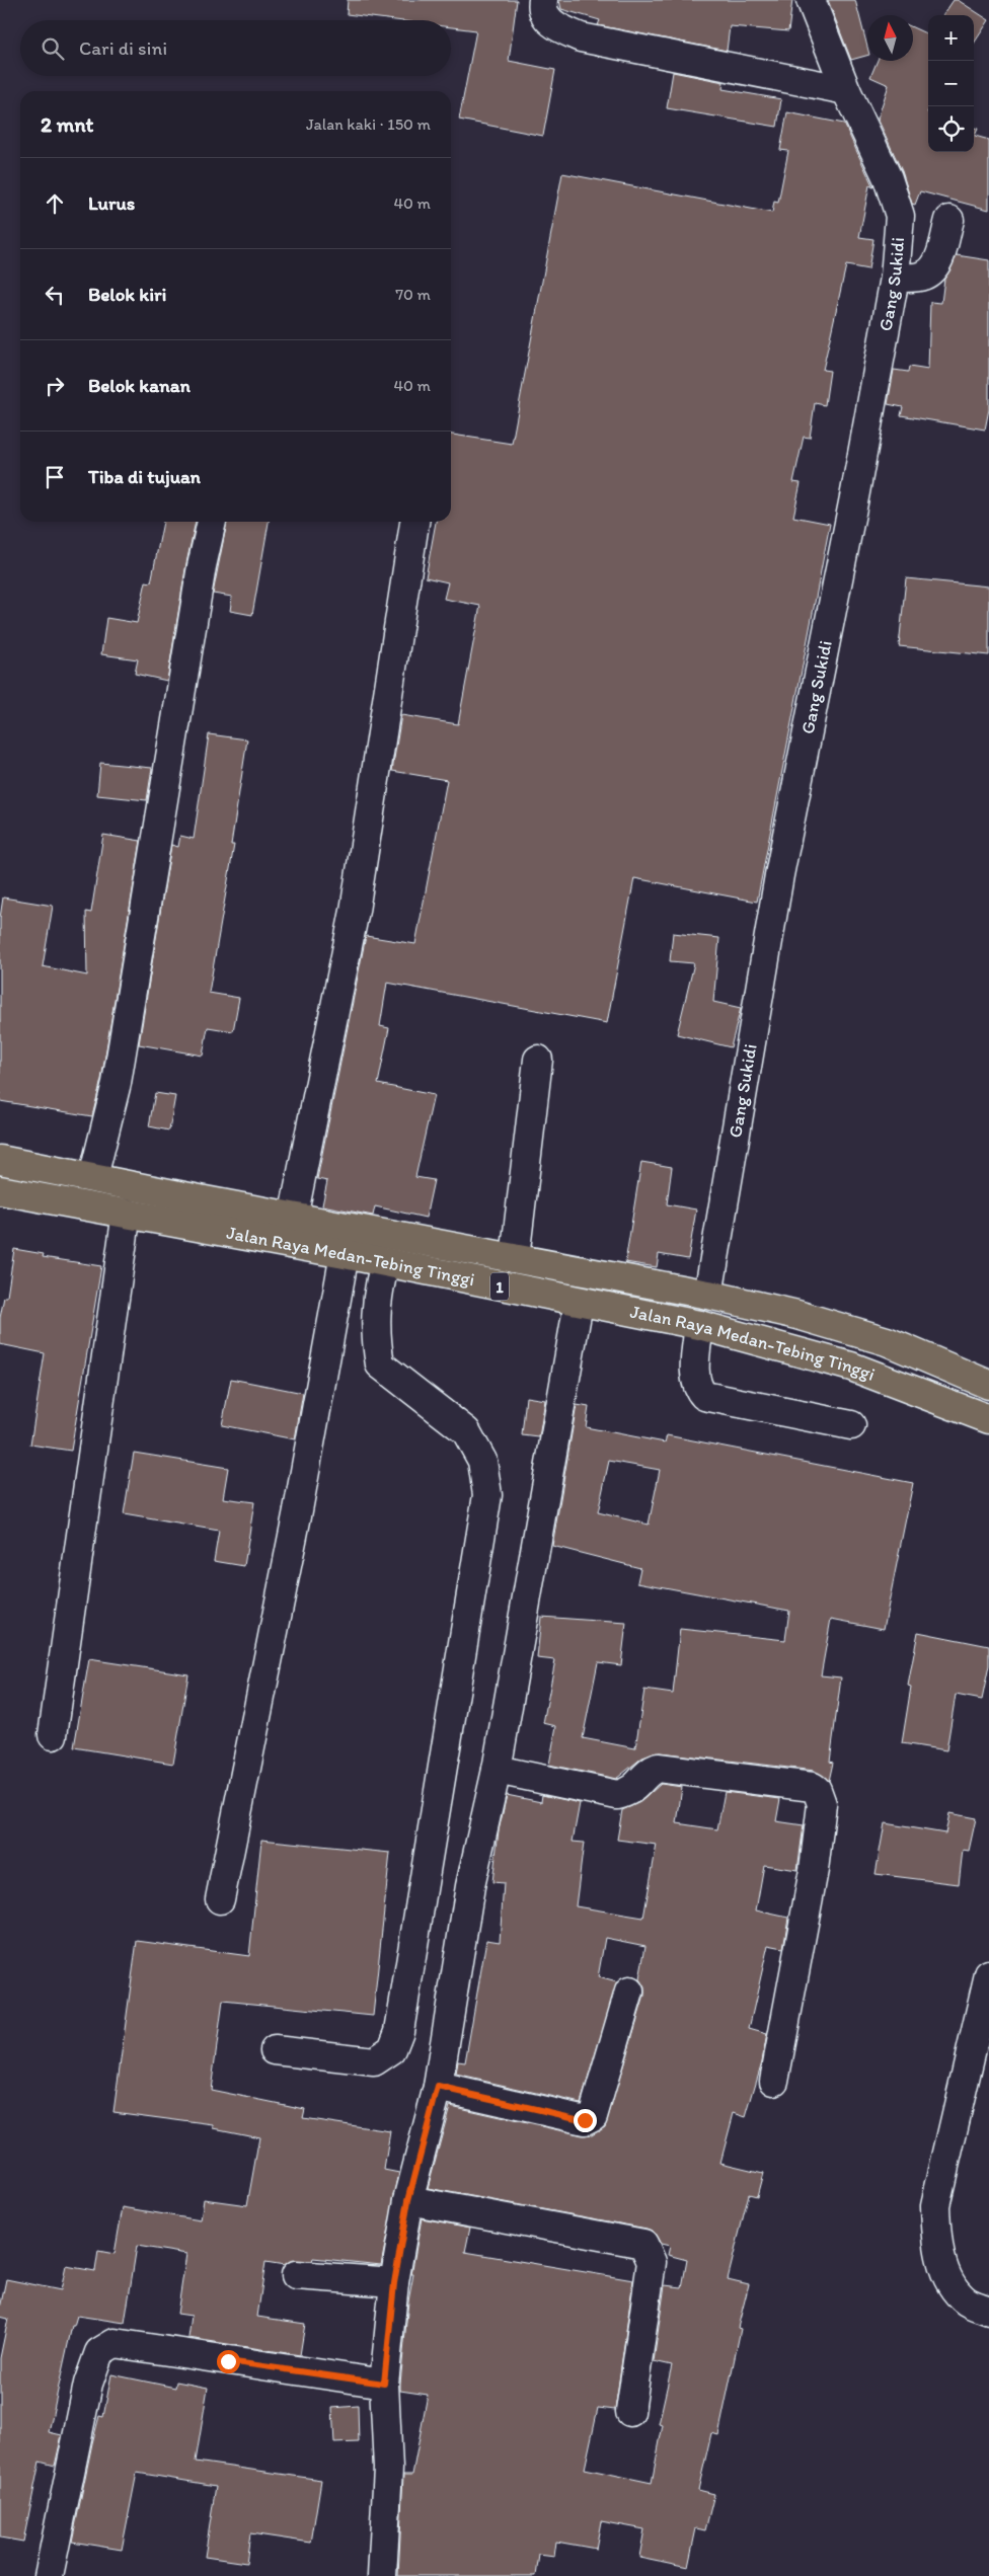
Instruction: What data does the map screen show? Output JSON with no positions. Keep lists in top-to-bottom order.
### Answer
{
  "streets": {
    "highway": ["Jalan Raya Medan-Tebing Tinggi", "1"],
    "street": ["Gang Sukidi"]
  },
  "crossings": [
    ["Gang Sukidi", "Jalan Raya Medan-Tebing Tinggi"]
  ],
  "north": "top",
  "page": {
    "map_buttons": ["+", "−"],
    "search": "Cari di sini",
    "heading": ["2 mnt", "Jalan kaki · 150 m"],
    "list": [
      ["Lurus", "40 m"],
      ["Belok kiri", "70 m"],
      ["Belok kanan", "40 m"],
      "Tiba di tujuan"
    ]
  }
}
